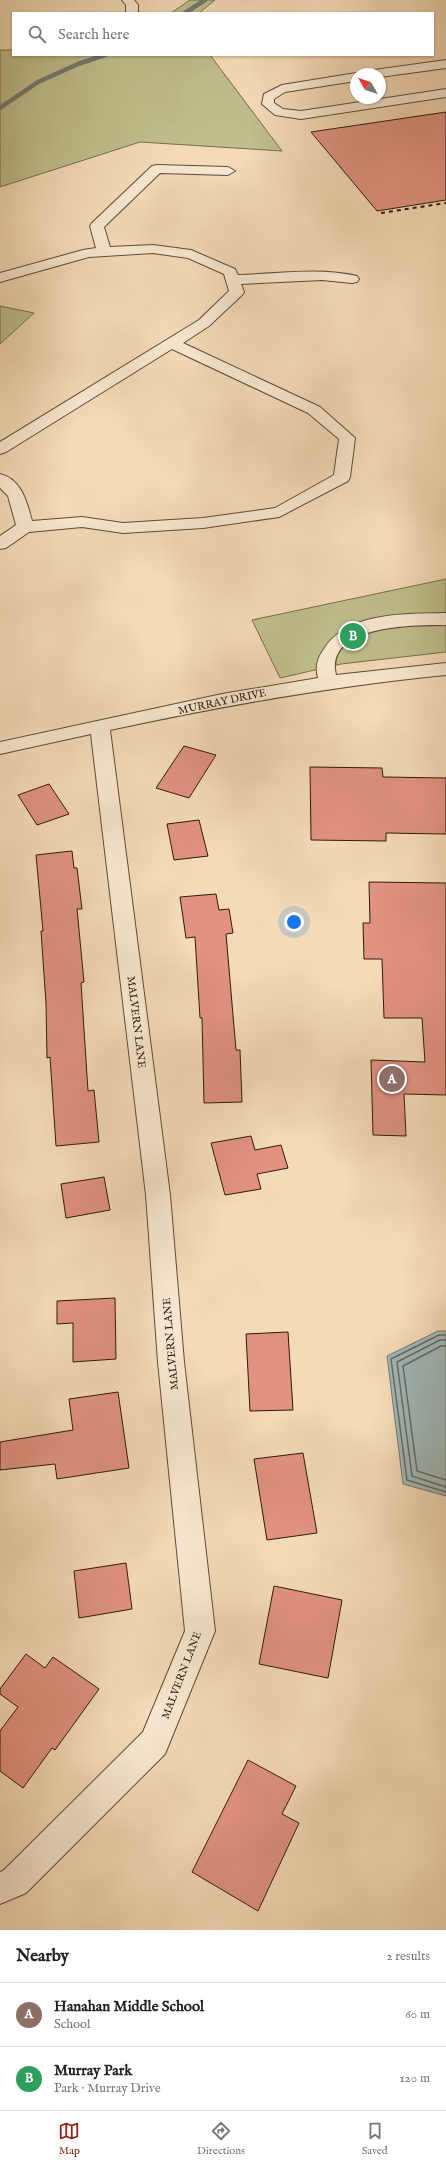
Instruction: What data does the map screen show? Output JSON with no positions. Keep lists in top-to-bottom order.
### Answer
{
  "streets": {
    "street": ["MURRAY DRIVE", "MALVERN LANE"]
  },
  "crossings": [
    ["MURRAY DRIVE", "MALVERN LANE"]
  ],
  "north": "top left",
  "page": {
    "search": "Search here",
    "pins": ["B", "A"],
    "heading": ["Nearby", "2 results"],
    "list": [
      {
        "mark": "A",
        "name": "Hanahan Middle School",
        "note": "School",
        "value": "60 m"
      },
      {
        "mark": "B",
        "name": "Murray Park",
        "note": "Park · Murray Drive",
        "value": "120 m"
      }
    ],
    "nav": ["Map", "Directions", "Saved"]
  }
}
